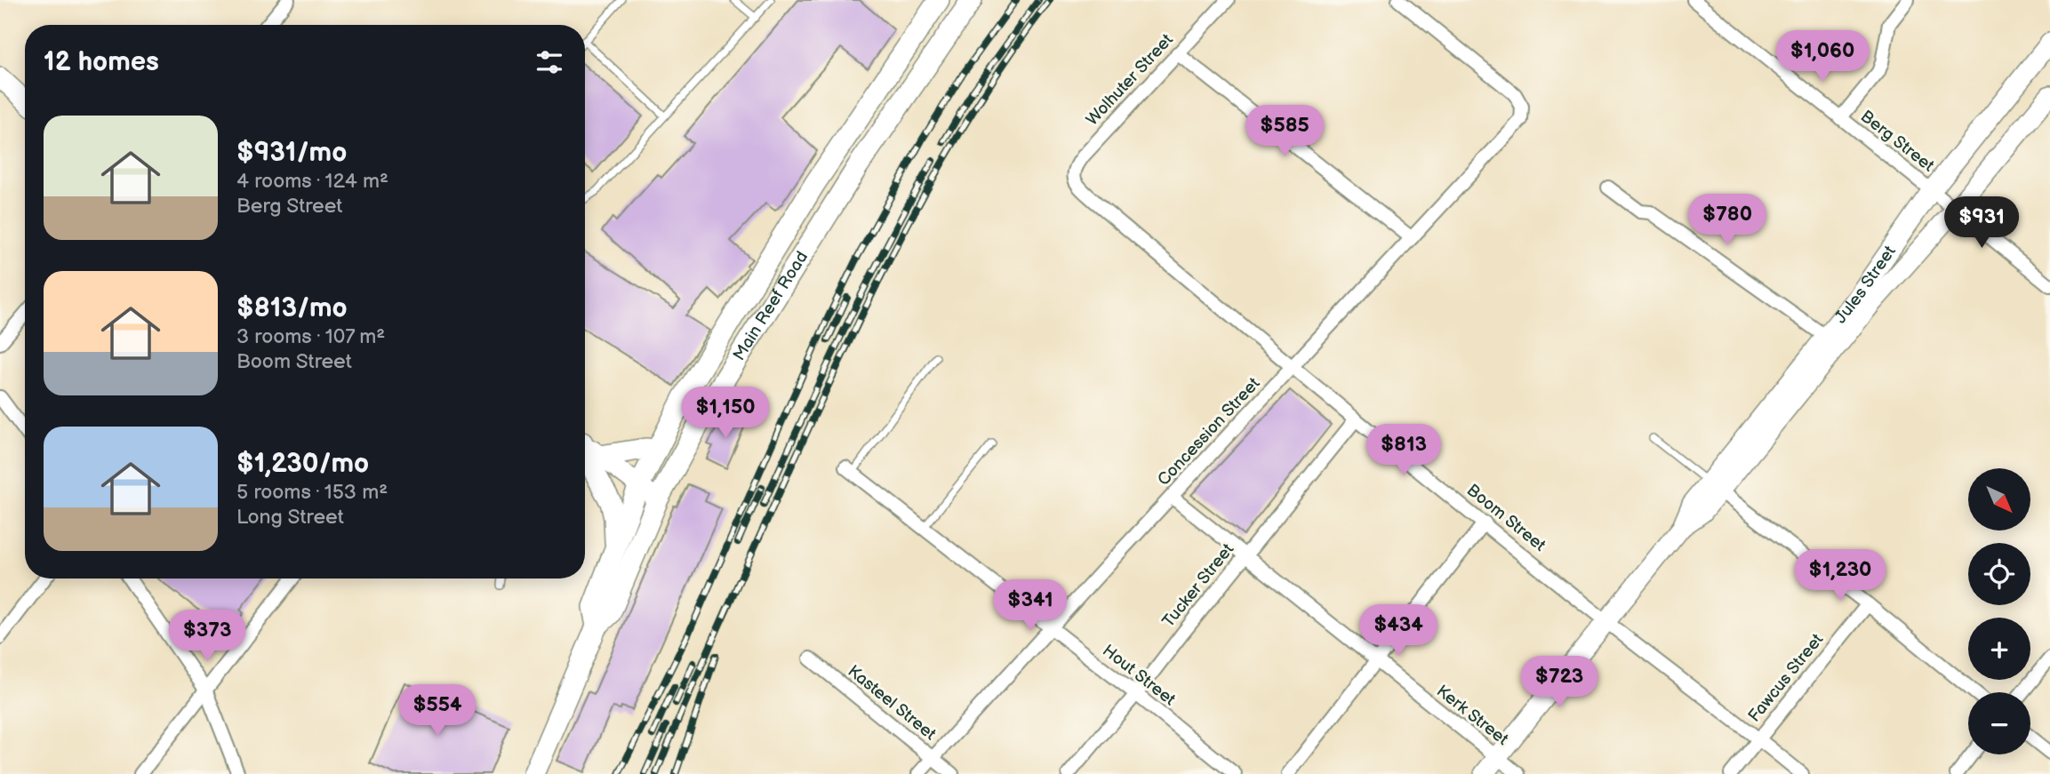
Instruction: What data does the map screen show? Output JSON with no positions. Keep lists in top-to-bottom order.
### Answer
{
  "streets": {
    "main road": ["Jules Street", "Main Reef Road"],
    "street": [
      "Wolhuter Street",
      "Berg Street",
      "Concession Street",
      "Boom Street",
      "Tucker Street",
      "Hout Street",
      "Fawcus Street",
      "Kasteel Street",
      "Kerk Street"
    ]
  },
  "crossings": [
    ["Wolhuter Street", "Boom Street"],
    ["Berg Street", "Jules Street"],
    ["Jules Street", "Boom Street"],
    ["Jules Street", "Kerk Street"],
    ["Concession Street", "Boom Street"],
    ["Concession Street", "Hout Street"],
    ["Concession Street", "Kasteel Street"],
    ["Concession Street", "Kerk Street"],
    ["Boom Street", "Tucker Street"],
    ["Boom Street", "Fawcus Street"],
    ["Tucker Street", "Hout Street"],
    ["Tucker Street", "Kerk Street"]
  ],
  "north": "bottom right",
  "page": {
    "heading": "12 homes",
    "price": [
      "$1,060",
      "$585",
      "$780",
      "$931",
      "$1,150",
      "$813",
      "$1,230",
      "$341",
      "$434",
      "$373",
      "$723",
      "$554"
    ],
    "list": [
      {
        "name": "$931/mo",
        "note": "4 rooms · 124 m² · Berg Street"
      },
      {
        "name": "$813/mo",
        "note": "3 rooms · 107 m² · Boom Street"
      },
      {
        "name": "$1,230/mo",
        "note": "5 rooms · 153 m² · Long Street"
      }
    ],
    "map_buttons": ["+", "−"]
  }
}
